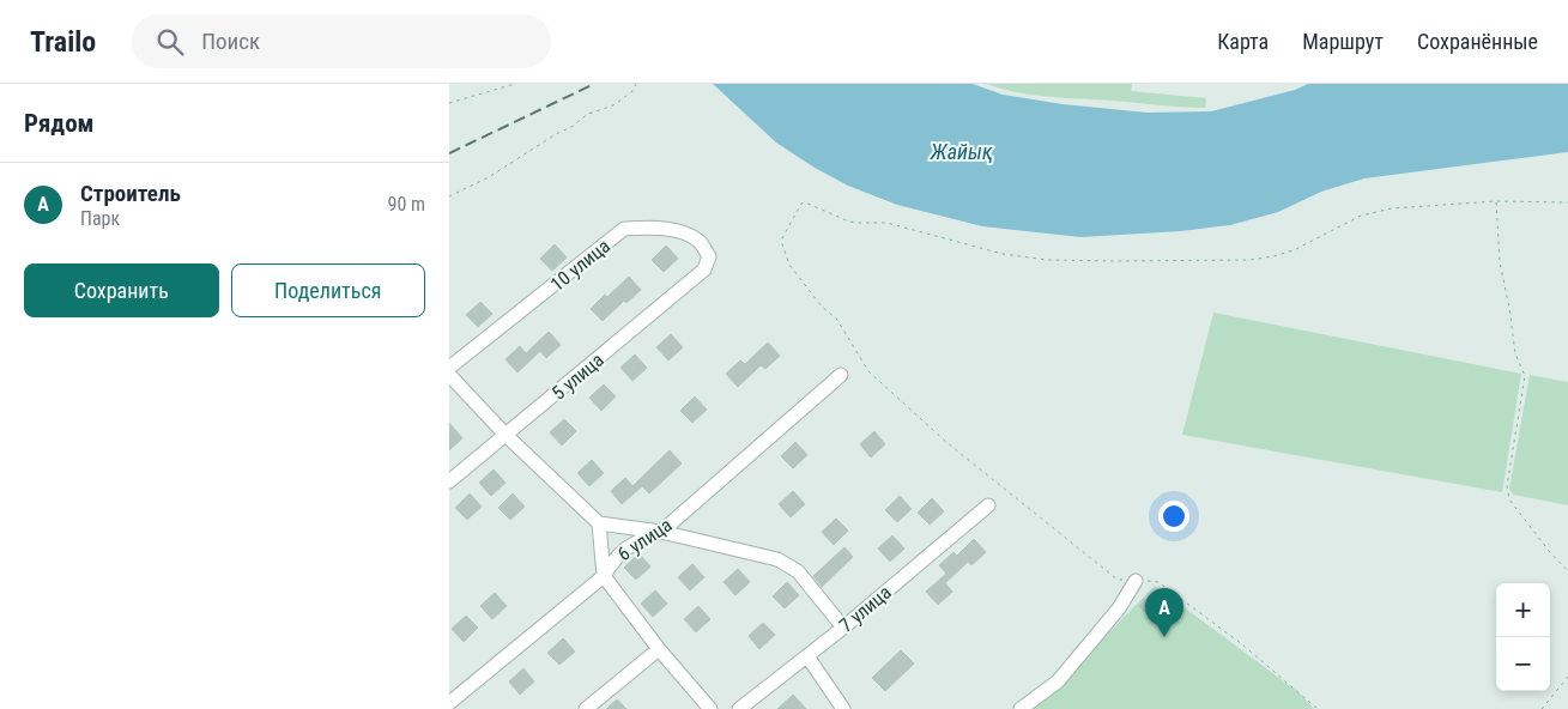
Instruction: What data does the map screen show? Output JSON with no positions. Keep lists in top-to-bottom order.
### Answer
{
  "streets": {
    "street": [
      "10 улица",
      "5 улица",
      "6 улица",
      "7 улица"
    ]
  },
  "crossings": [
    ["10 улица", "5 улица"]
  ],
  "water": ["Жайық"],
  "page": {
    "header": "Trailo",
    "search": "Поиск",
    "nav": ["Карта", "Маршрут", "Сохранённые"],
    "heading": "Рядом",
    "list": [
      {
        "mark": "A",
        "name": "Строитель",
        "note": "Парк",
        "value": "90 m"
      }
    ],
    "buttons": ["Сохранить", "Поделиться"],
    "map_buttons": ["+", "−"],
    "pins": "A"
  }
}
